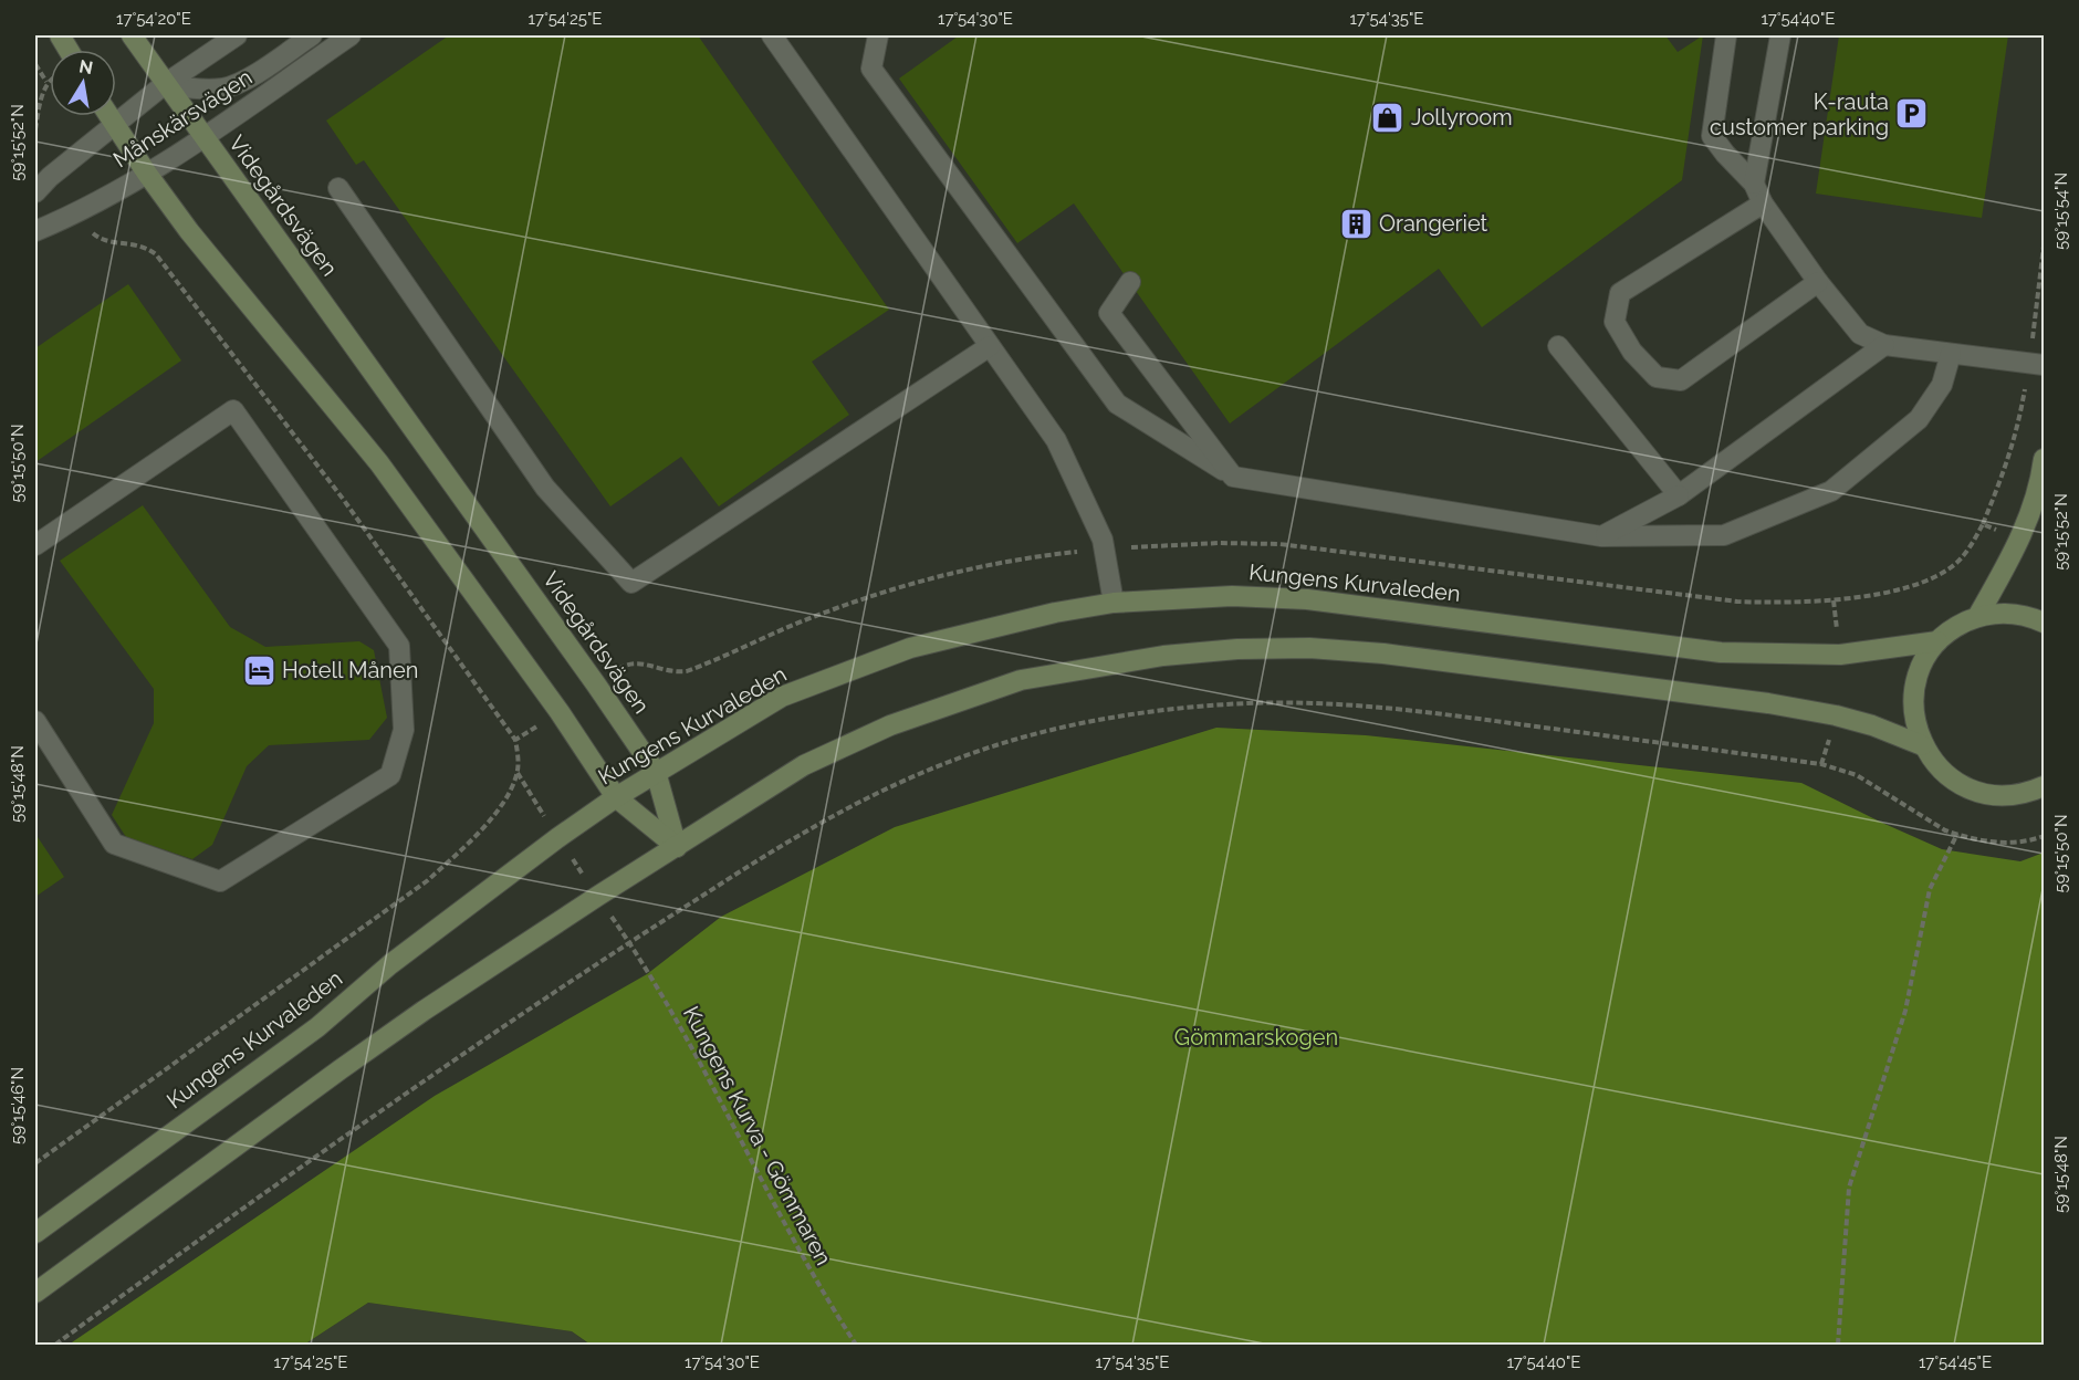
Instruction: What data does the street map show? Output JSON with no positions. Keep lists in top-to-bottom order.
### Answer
{
  "streets": {
    "street": ["Månskärsvägen", "Videgårdsvägen", "Kungens Kurvaleden"],
    "path": ["Kungens Kurva - Gömmaren"]
  },
  "crossings": [
    ["Månskärsvägen", "Videgårdsvägen"],
    ["Videgårdsvägen", "Kungens Kurvaleden"]
  ],
  "parks": ["Gömmarskogen"],
  "places": {
    "parking": ["K-rauta customer parking"],
    "shop": ["Jollyroom"],
    "building": ["Orangeriet"],
    "hotel": ["Hotell Månen"]
  },
  "north": "top",
  "coordinates": [
    "17°54'20\"E",
    "17°54'25\"E",
    "17°54'30\"E",
    "17°54'35\"E",
    "17°54'40\"E",
    "59°15'52\"N",
    "59°15'54\"N",
    "59°15'50\"N",
    "59°15'48\"N",
    "59°15'46\"N",
    "17°54'45\"E"
  ]
}
